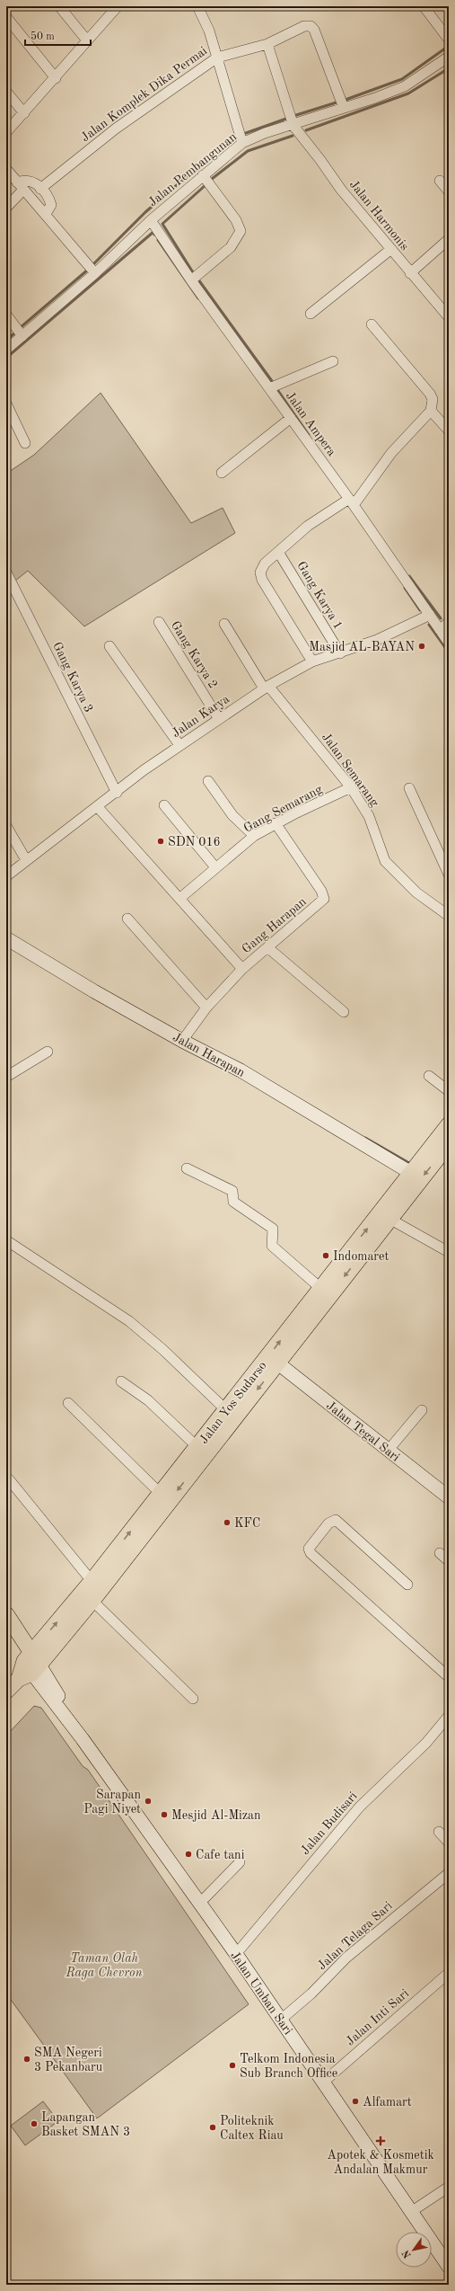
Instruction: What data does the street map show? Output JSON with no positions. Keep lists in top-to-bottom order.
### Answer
{
  "streets": {
    "main road": [
      "Jalan Harapan",
      "Jalan Yos Sudarso",
      "Jalan Tegal Sari",
      "Jalan Umban Sari"
    ],
    "street": [
      "Jalan Komplek Dika Permai",
      "Jalan Pembangunan",
      "Jalan Harmonis",
      "Jalan Ampera",
      "Gang Karya 1",
      "Gang Karya 2",
      "Gang Karya 3",
      "Jalan Karya",
      "Jalan Semarang",
      "Gang Semarang",
      "Gang Harapan",
      "Jalan Budisari",
      "Jalan Telaga Sari",
      "Jalan Inti Sari"
    ]
  },
  "crossings": [
    ["Jalan Komplek Dika Permai", "Jalan Pembangunan"],
    ["Jalan Pembangunan", "Jalan Harmonis"],
    ["Jalan Pembangunan", "Jalan Ampera"],
    ["Jalan Ampera", "Jalan Karya"],
    ["Gang Karya 1", "Jalan Karya"],
    ["Gang Karya 2", "Jalan Karya"],
    ["Gang Karya 3", "Jalan Karya"],
    ["Jalan Karya", "Jalan Semarang"],
    ["Jalan Semarang", "Gang Semarang"],
    ["Gang Semarang", "Gang Harapan"],
    ["Gang Harapan", "Jalan Harapan"],
    ["Jalan Harapan", "Jalan Yos Sudarso"],
    ["Jalan Yos Sudarso", "Jalan Tegal Sari"],
    ["Jalan Yos Sudarso", "Jalan Umban Sari"],
    ["Jalan Budisari", "Jalan Umban Sari"],
    ["Jalan Telaga Sari", "Jalan Umban Sari"],
    ["Jalan Umban Sari", "Jalan Inti Sari"]
  ],
  "parks": ["Taman Olah Raga Chevron"],
  "places": {
    "other": [
      "Masjid AL-BAYAN",
      "SDN 016",
      "Indomaret",
      "KFC",
      "Sarapan Pagi Niyet",
      "Mesjid Al-Mizan",
      "Cafe tani",
      "SMA Negeri 3 Pekanbaru",
      "Telkom Indonesia Sub Branch Office",
      "Alfamart",
      "Lapangan Basket SMAN 3",
      "Politeknik Caltex Riau"
    ],
    "health": ["Apotek & Kosmetik Andalan Makmur"]
  },
  "scale_bar": "50 m",
  "north": "bottom left"
}
